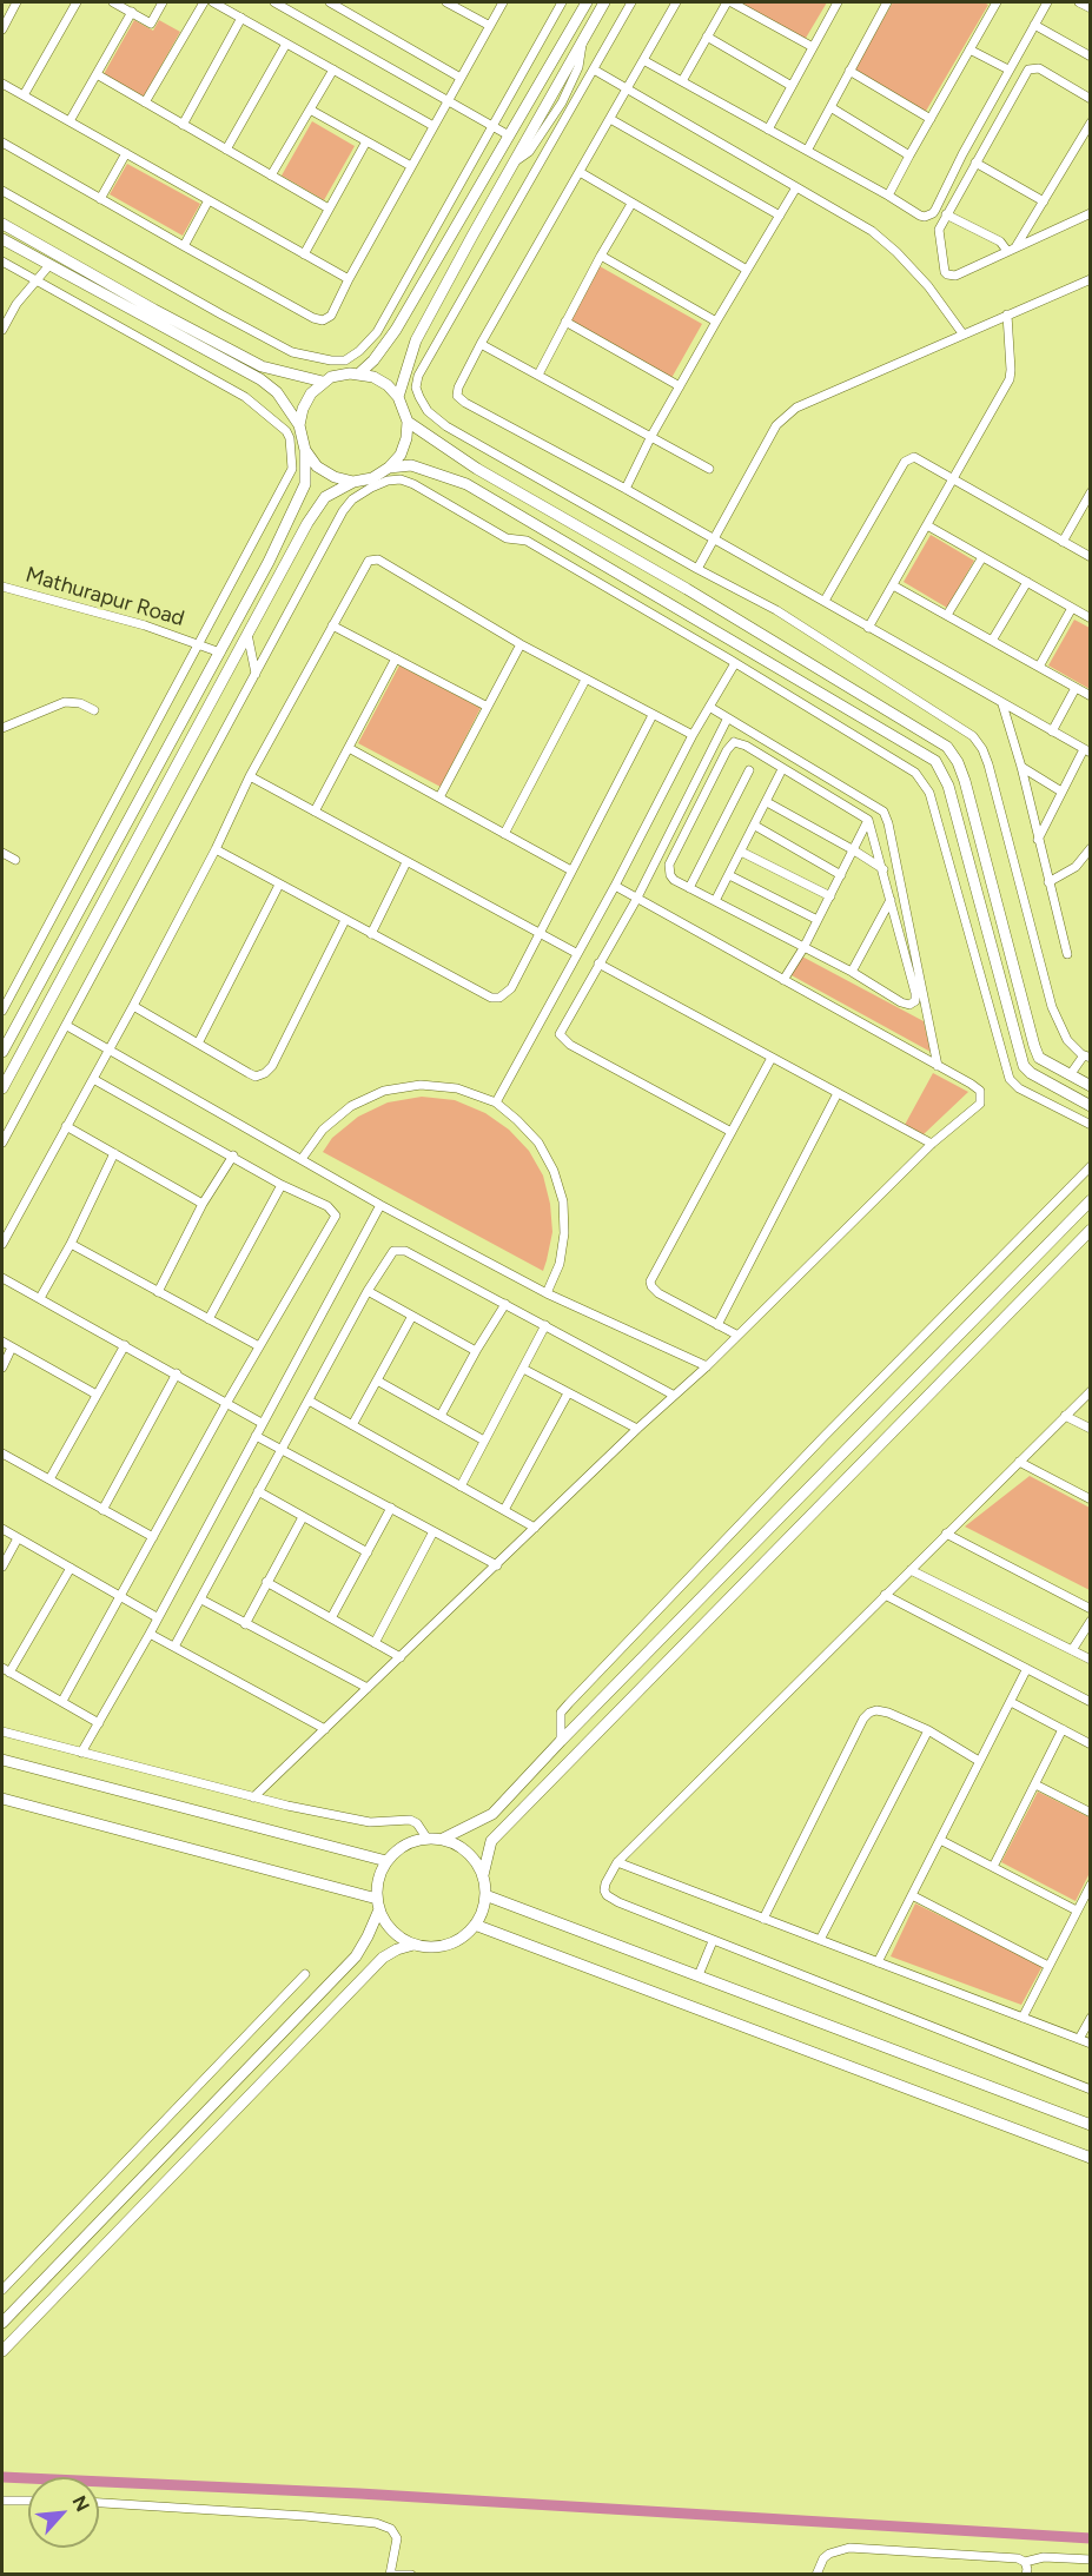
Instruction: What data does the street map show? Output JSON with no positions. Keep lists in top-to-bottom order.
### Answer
{
  "streets": {
    "street": ["Mathurapur Road"]
  },
  "north": "top right"
}
